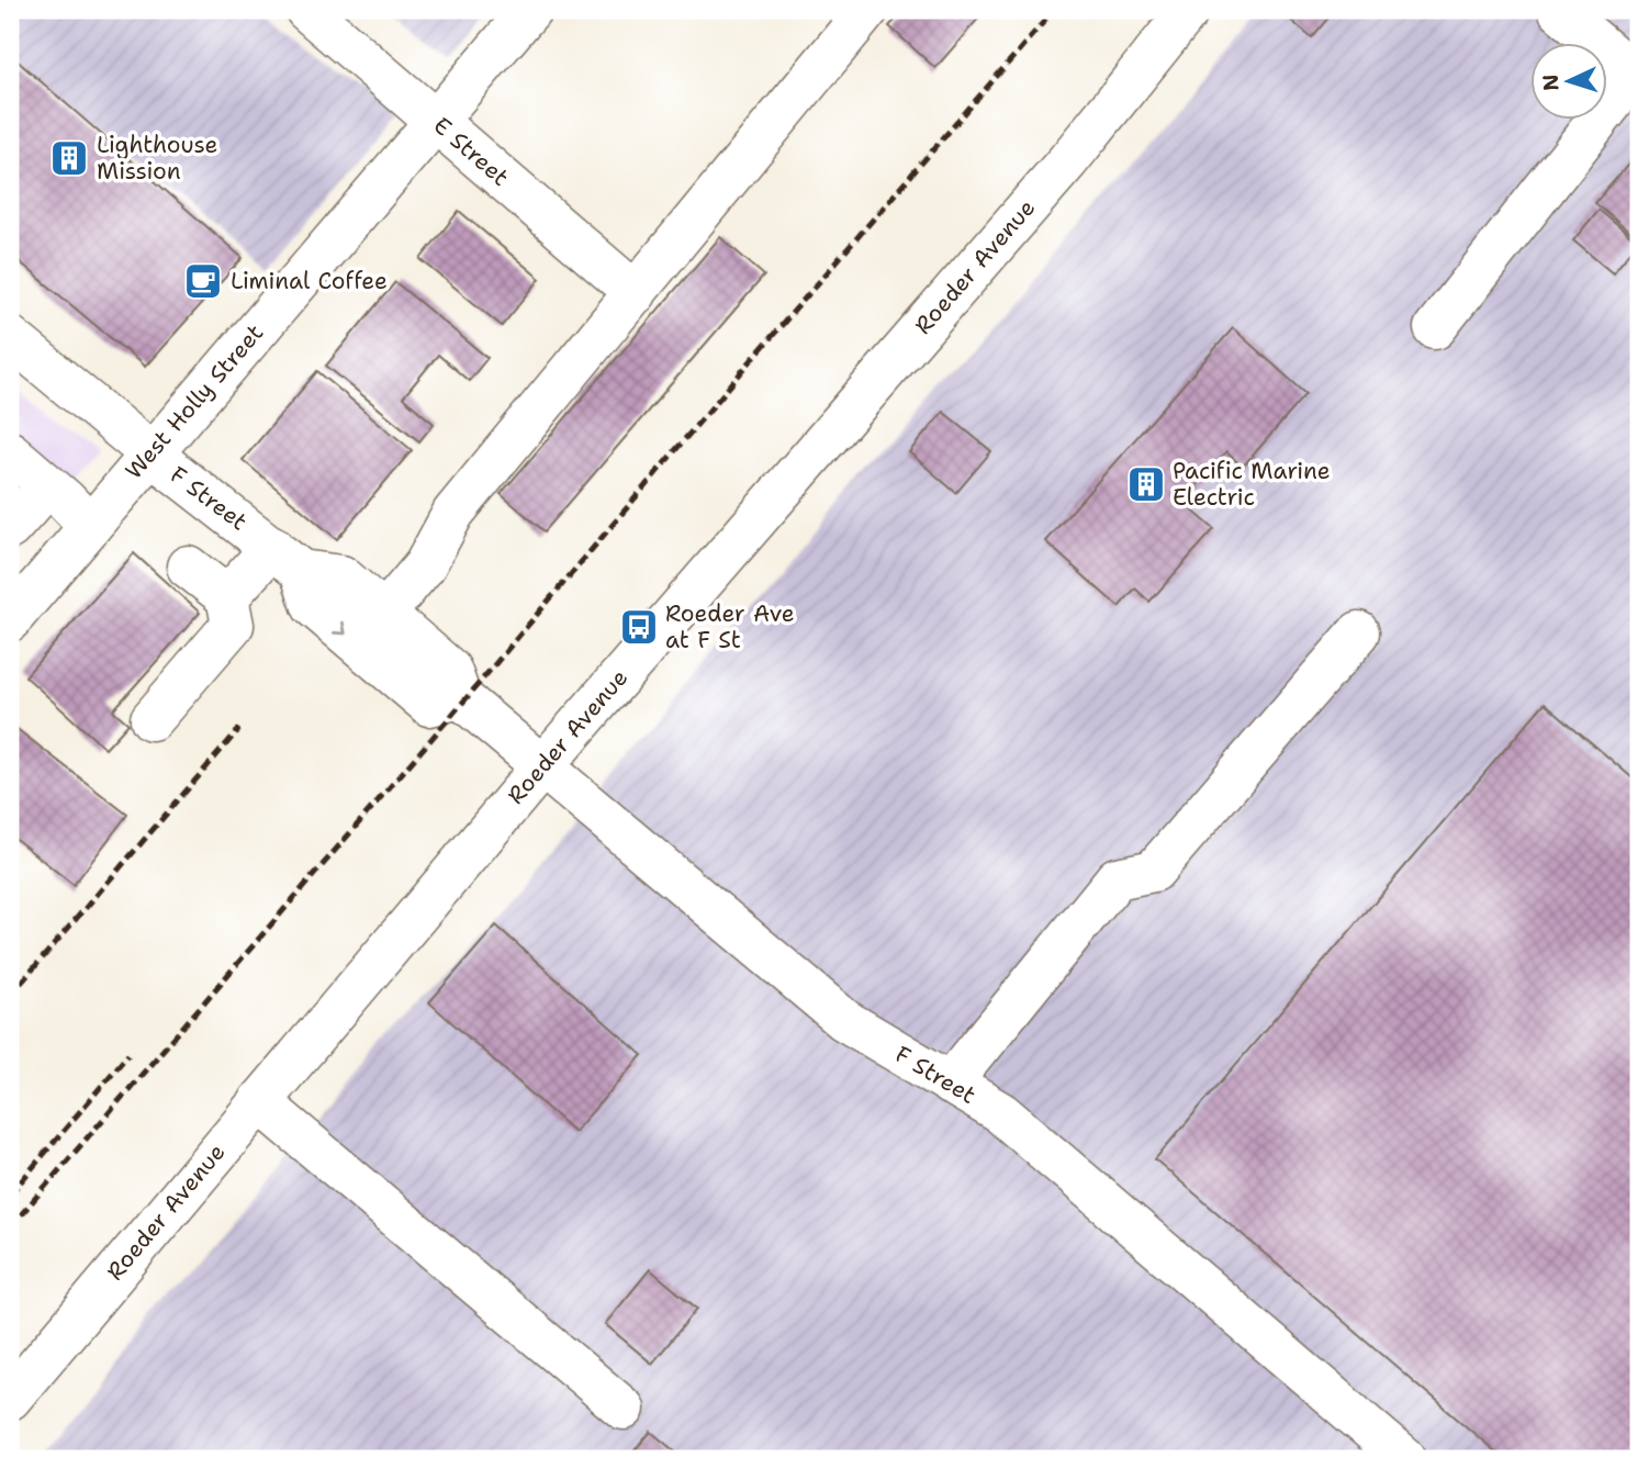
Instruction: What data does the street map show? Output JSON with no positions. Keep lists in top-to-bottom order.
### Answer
{
  "streets": {
    "street": [
      "E Street",
      "Roeder Avenue",
      "West Holly Street",
      "F Street"
    ]
  },
  "crossings": [
    ["E Street", "West Holly Street"],
    ["Roeder Avenue", "F Street"],
    ["West Holly Street", "F Street"]
  ],
  "places": {
    "building": ["Lighthouse Mission", "Pacific Marine Electric"],
    "cafe": ["Liminal Coffee"],
    "bus stop": ["Roeder Ave at F St"]
  },
  "north": "left"
}
